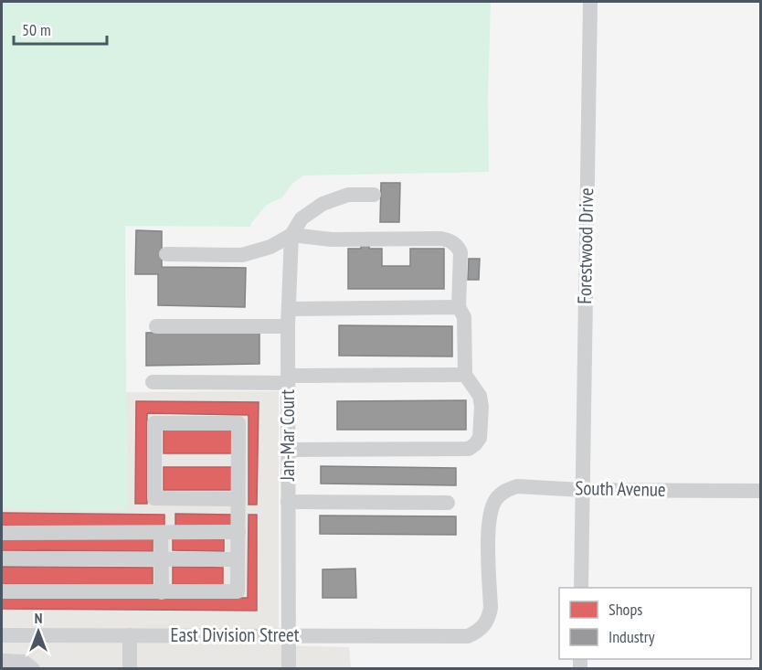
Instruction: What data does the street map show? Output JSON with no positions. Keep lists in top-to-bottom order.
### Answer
{
  "streets": {
    "street": [
      "Forestwood Drive",
      "Jan-Mar Court",
      "South Avenue",
      "East Division Street"
    ]
  },
  "crossings": [
    ["Forestwood Drive", "South Avenue"],
    ["Jan-Mar Court", "East Division Street"],
    ["South Avenue", "East Division Street"]
  ],
  "legend": ["Shops", "Industry"],
  "scale_bar": "50 m",
  "north": "top"
}
